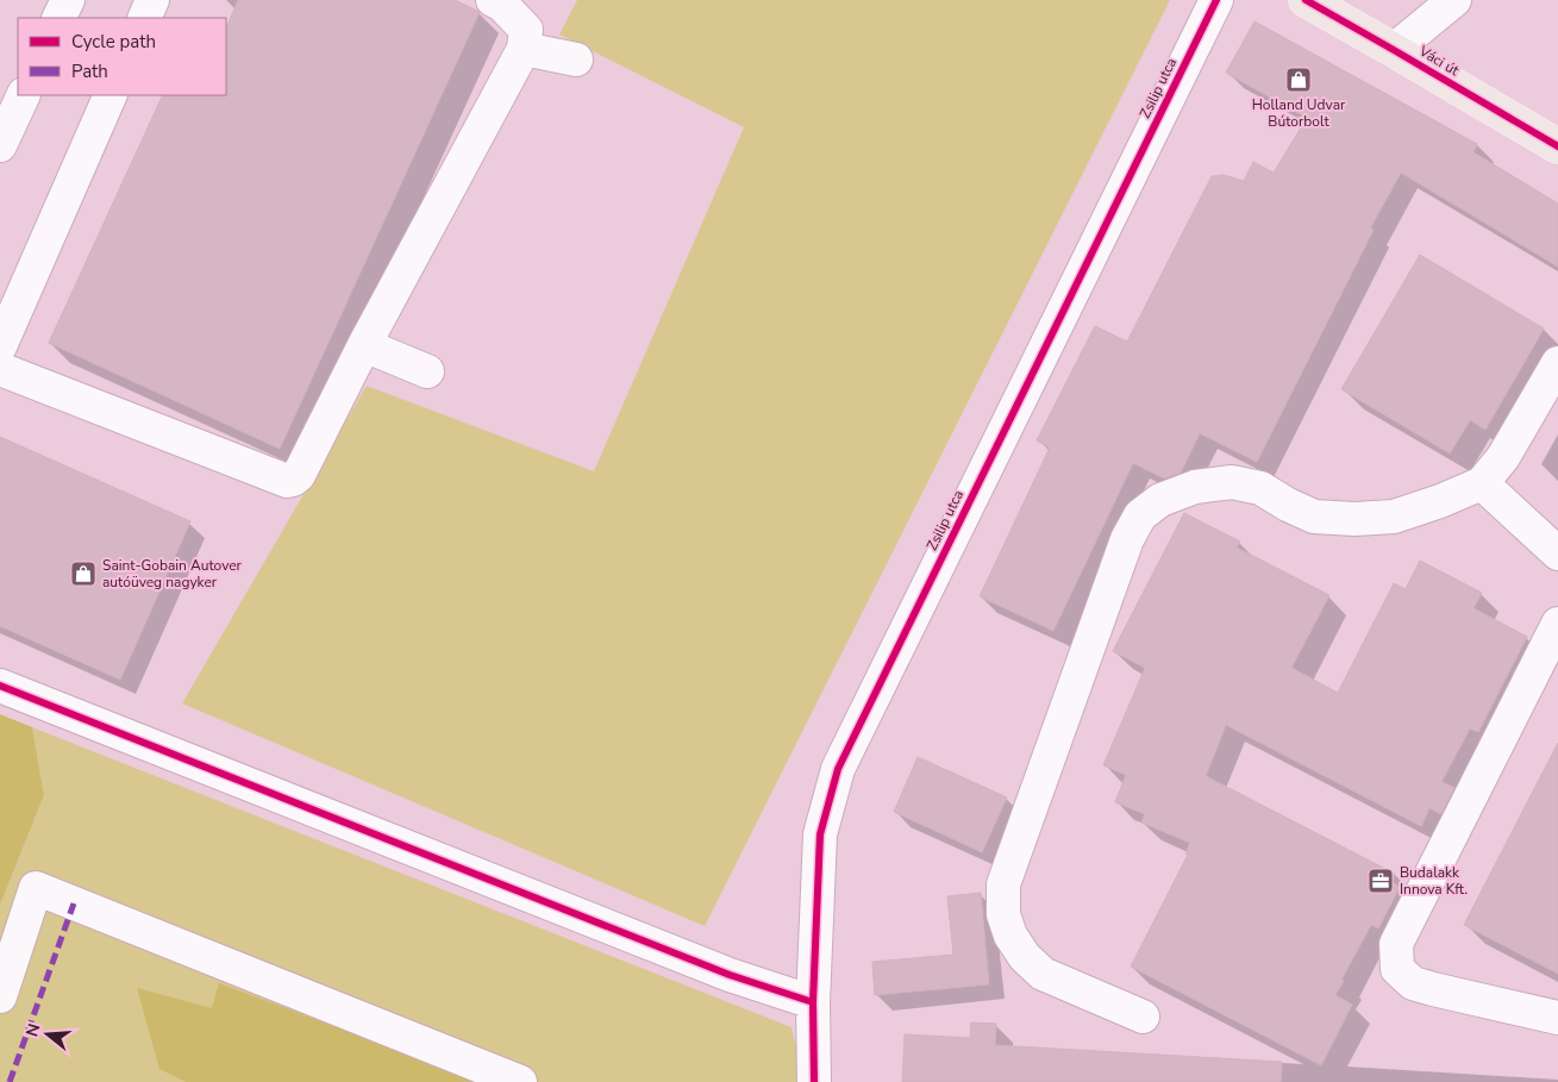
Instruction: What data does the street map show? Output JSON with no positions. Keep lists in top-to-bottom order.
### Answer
{
  "streets": {
    "main road": ["Váci út"],
    "street": ["Zsilip utca"]
  },
  "places": {
    "shop": ["Holland Udvar Bútorbolt", "Saint-Gobain Autover autóüveg nagyker"],
    "office": ["Budalakk Innova Kft."]
  },
  "legend": ["Cycle path", "Path"],
  "north": "left"
}
